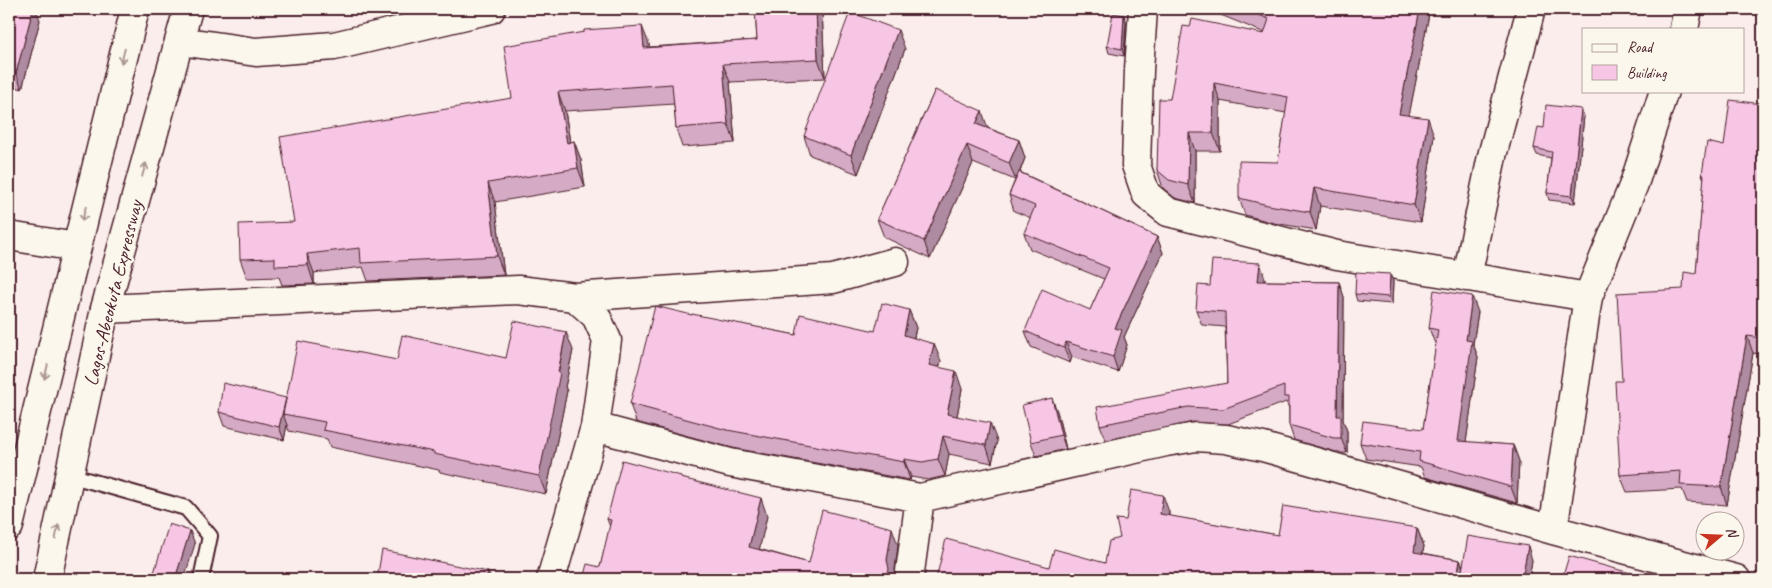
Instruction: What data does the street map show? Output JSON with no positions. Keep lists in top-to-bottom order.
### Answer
{
  "streets": {
    "main road": ["Lagos-Abeokuta Expressway"]
  },
  "legend": ["Road", "Building"],
  "north": "right"
}
